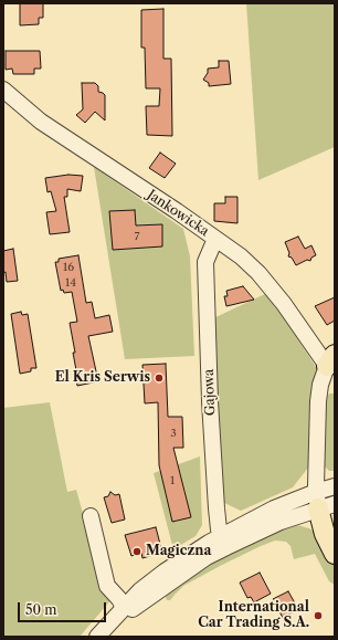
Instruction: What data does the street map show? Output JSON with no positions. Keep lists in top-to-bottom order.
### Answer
{
  "streets": {
    "street": ["Jankowicka", "Gajowa"]
  },
  "crossings": [
    ["Jankowicka", "Gajowa"]
  ],
  "places": ["El Kris Serwis", "Magiczna", "International Car Trading S.A."],
  "house_numbers": [
    "7",
    "16",
    "14",
    "3",
    "1"
  ],
  "scale_bar": "50 m"
}
